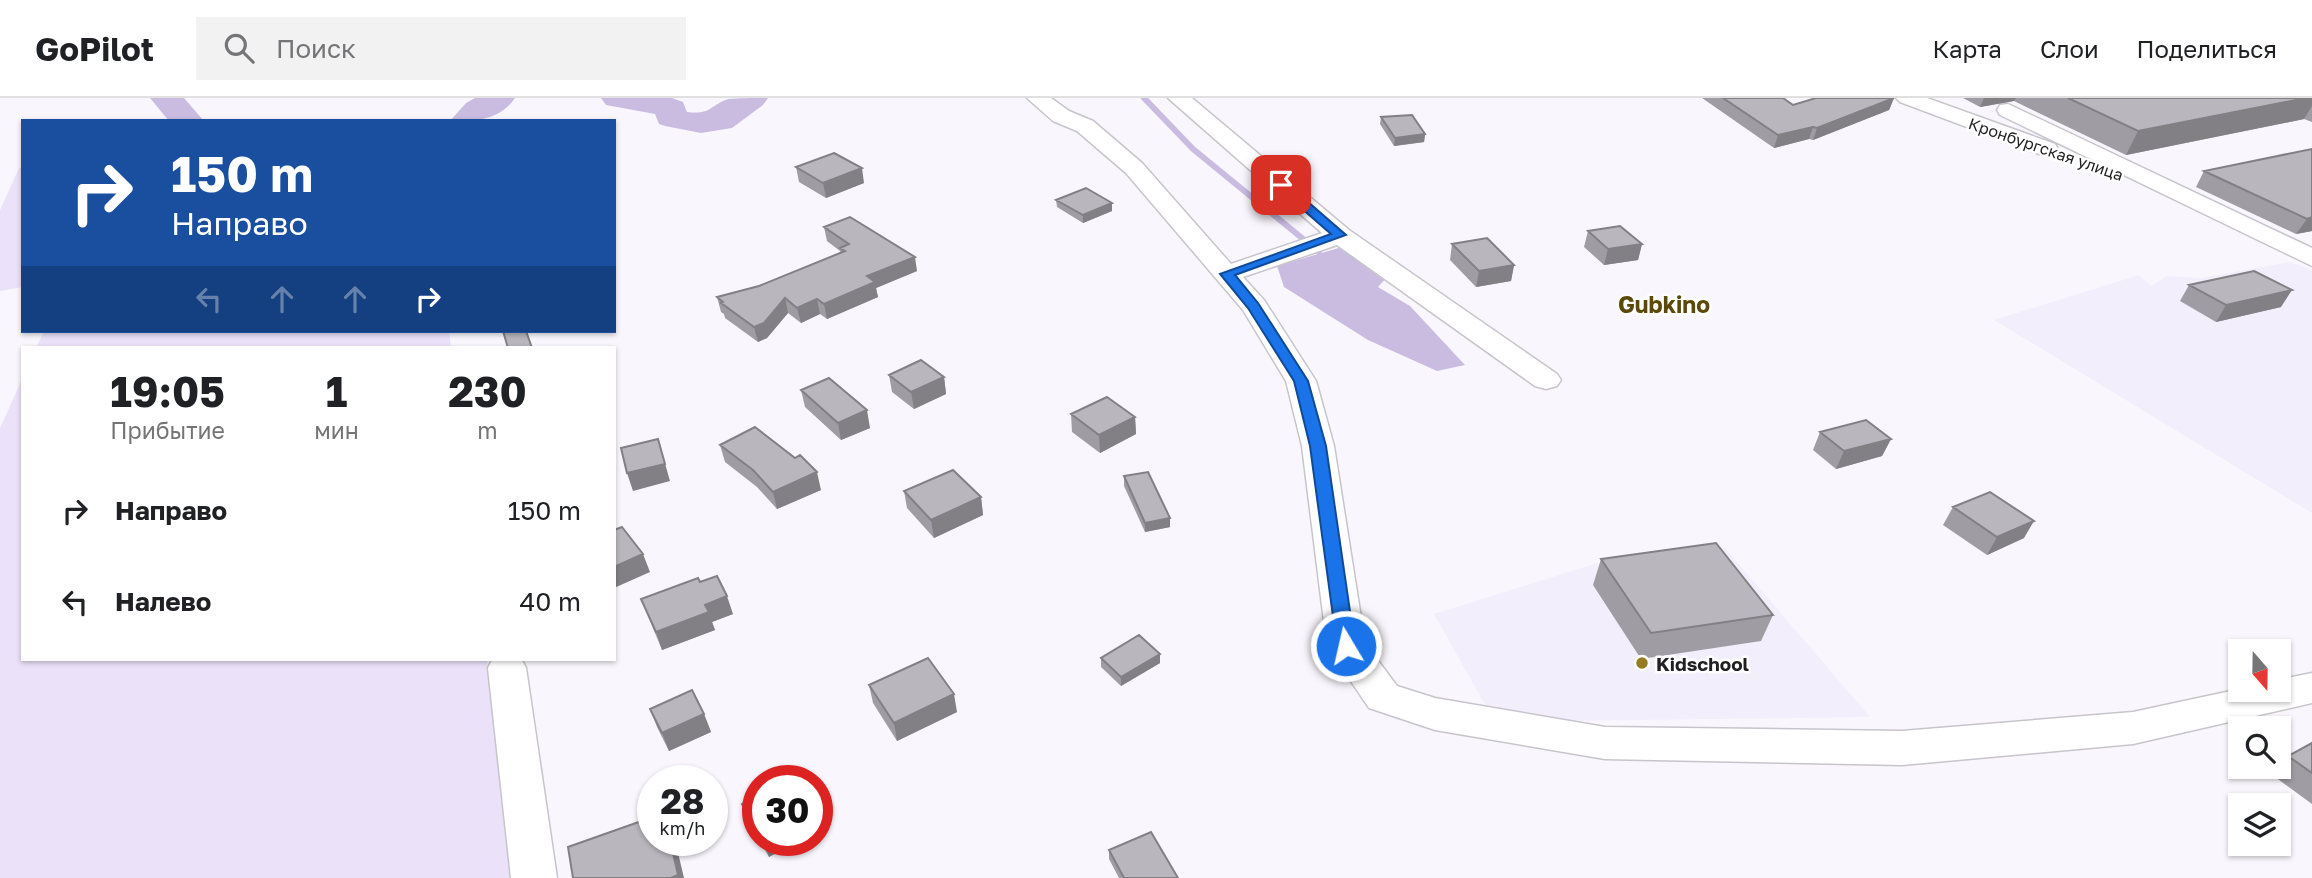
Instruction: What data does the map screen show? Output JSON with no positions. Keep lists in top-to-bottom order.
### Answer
{
  "streets": {
    "street": ["Кронбургская улица"]
  },
  "districts": ["Gubkino"],
  "places": ["Kidschool"],
  "north": "bottom",
  "page": {
    "header": "GoPilot",
    "search": "Поиск",
    "nav": ["Карта", "Слои", "Поделиться"],
    "turn": ["150 m", "Направо"],
    "eta": [
      "19:05",
      "Прибытие",
      "1",
      "мин",
      "230",
      "m"
    ],
    "list": [
      {
        "name": "Направо",
        "value": "150 m"
      },
      {
        "name": "Налево",
        "value": "40 m"
      }
    ],
    "speed": "28 km/h",
    "limit": "30"
  }
}
